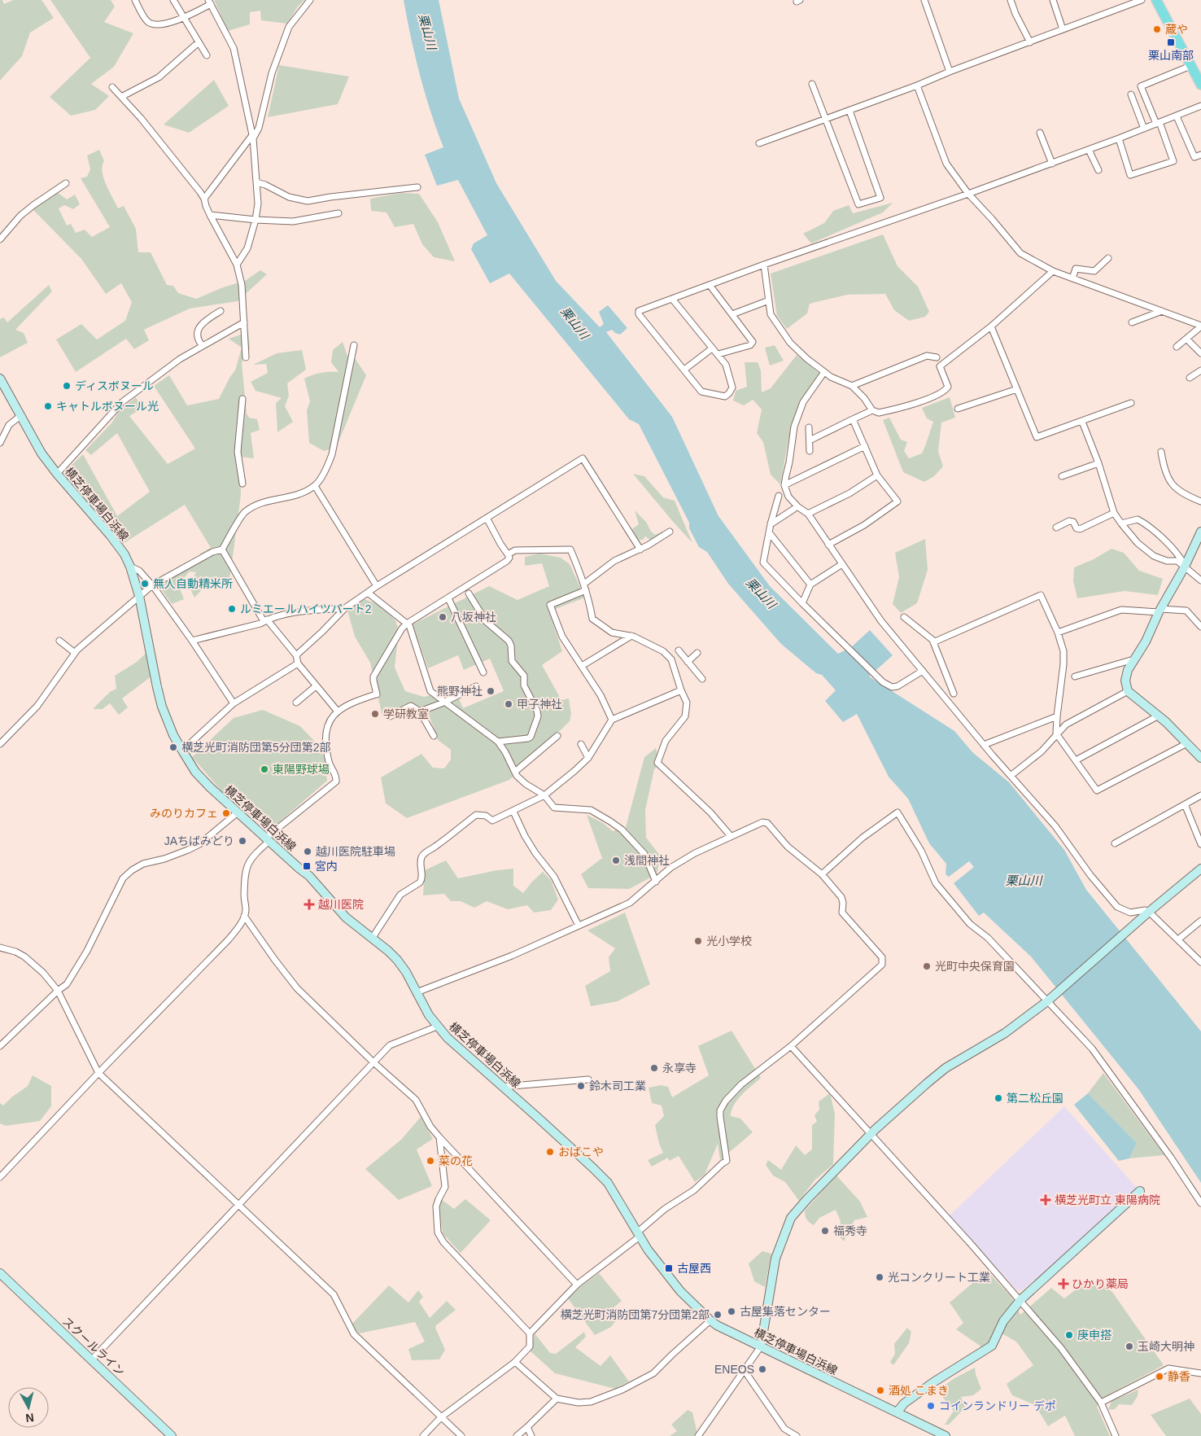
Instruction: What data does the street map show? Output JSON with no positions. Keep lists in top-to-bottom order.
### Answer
{
  "streets": {
    "street": ["横芝停車場白浜線", "スクールライン"]
  },
  "water": ["栗山川"],
  "places": {
    "other": [
      "蔵や",
      "ディスボヌール",
      "キャトルボヌール光",
      "無人自動精米所",
      "ルミエールハイツパート2",
      "八坂神社",
      "熊野神社",
      "甲子神社",
      "学研教室",
      "横芝光町消防団第5分団第2部",
      "東陽野球場",
      "みのりカフェ",
      "JAちばみどり",
      "越川医院駐車場",
      "浅間神社",
      "光小学校",
      "光町中央保育園",
      "永享寺",
      "鈴木司工業",
      "第二松丘園",
      "おばこや",
      "菜の花",
      "福秀寺",
      "光コンクリート工業",
      "古屋集落センター",
      "横芝光町消防団第7分団第2部",
      "庚申搭",
      "玉崎大明神",
      "ENEOS",
      "静香",
      "酒処 こまき",
      "コインランドリー デポ"
    ],
    "transit": ["栗山南部", "宮内", "古屋西"],
    "health": ["越川医院", "横芝光町立 東陽病院", "ひかり薬局"]
  },
  "north": "bottom"
}
